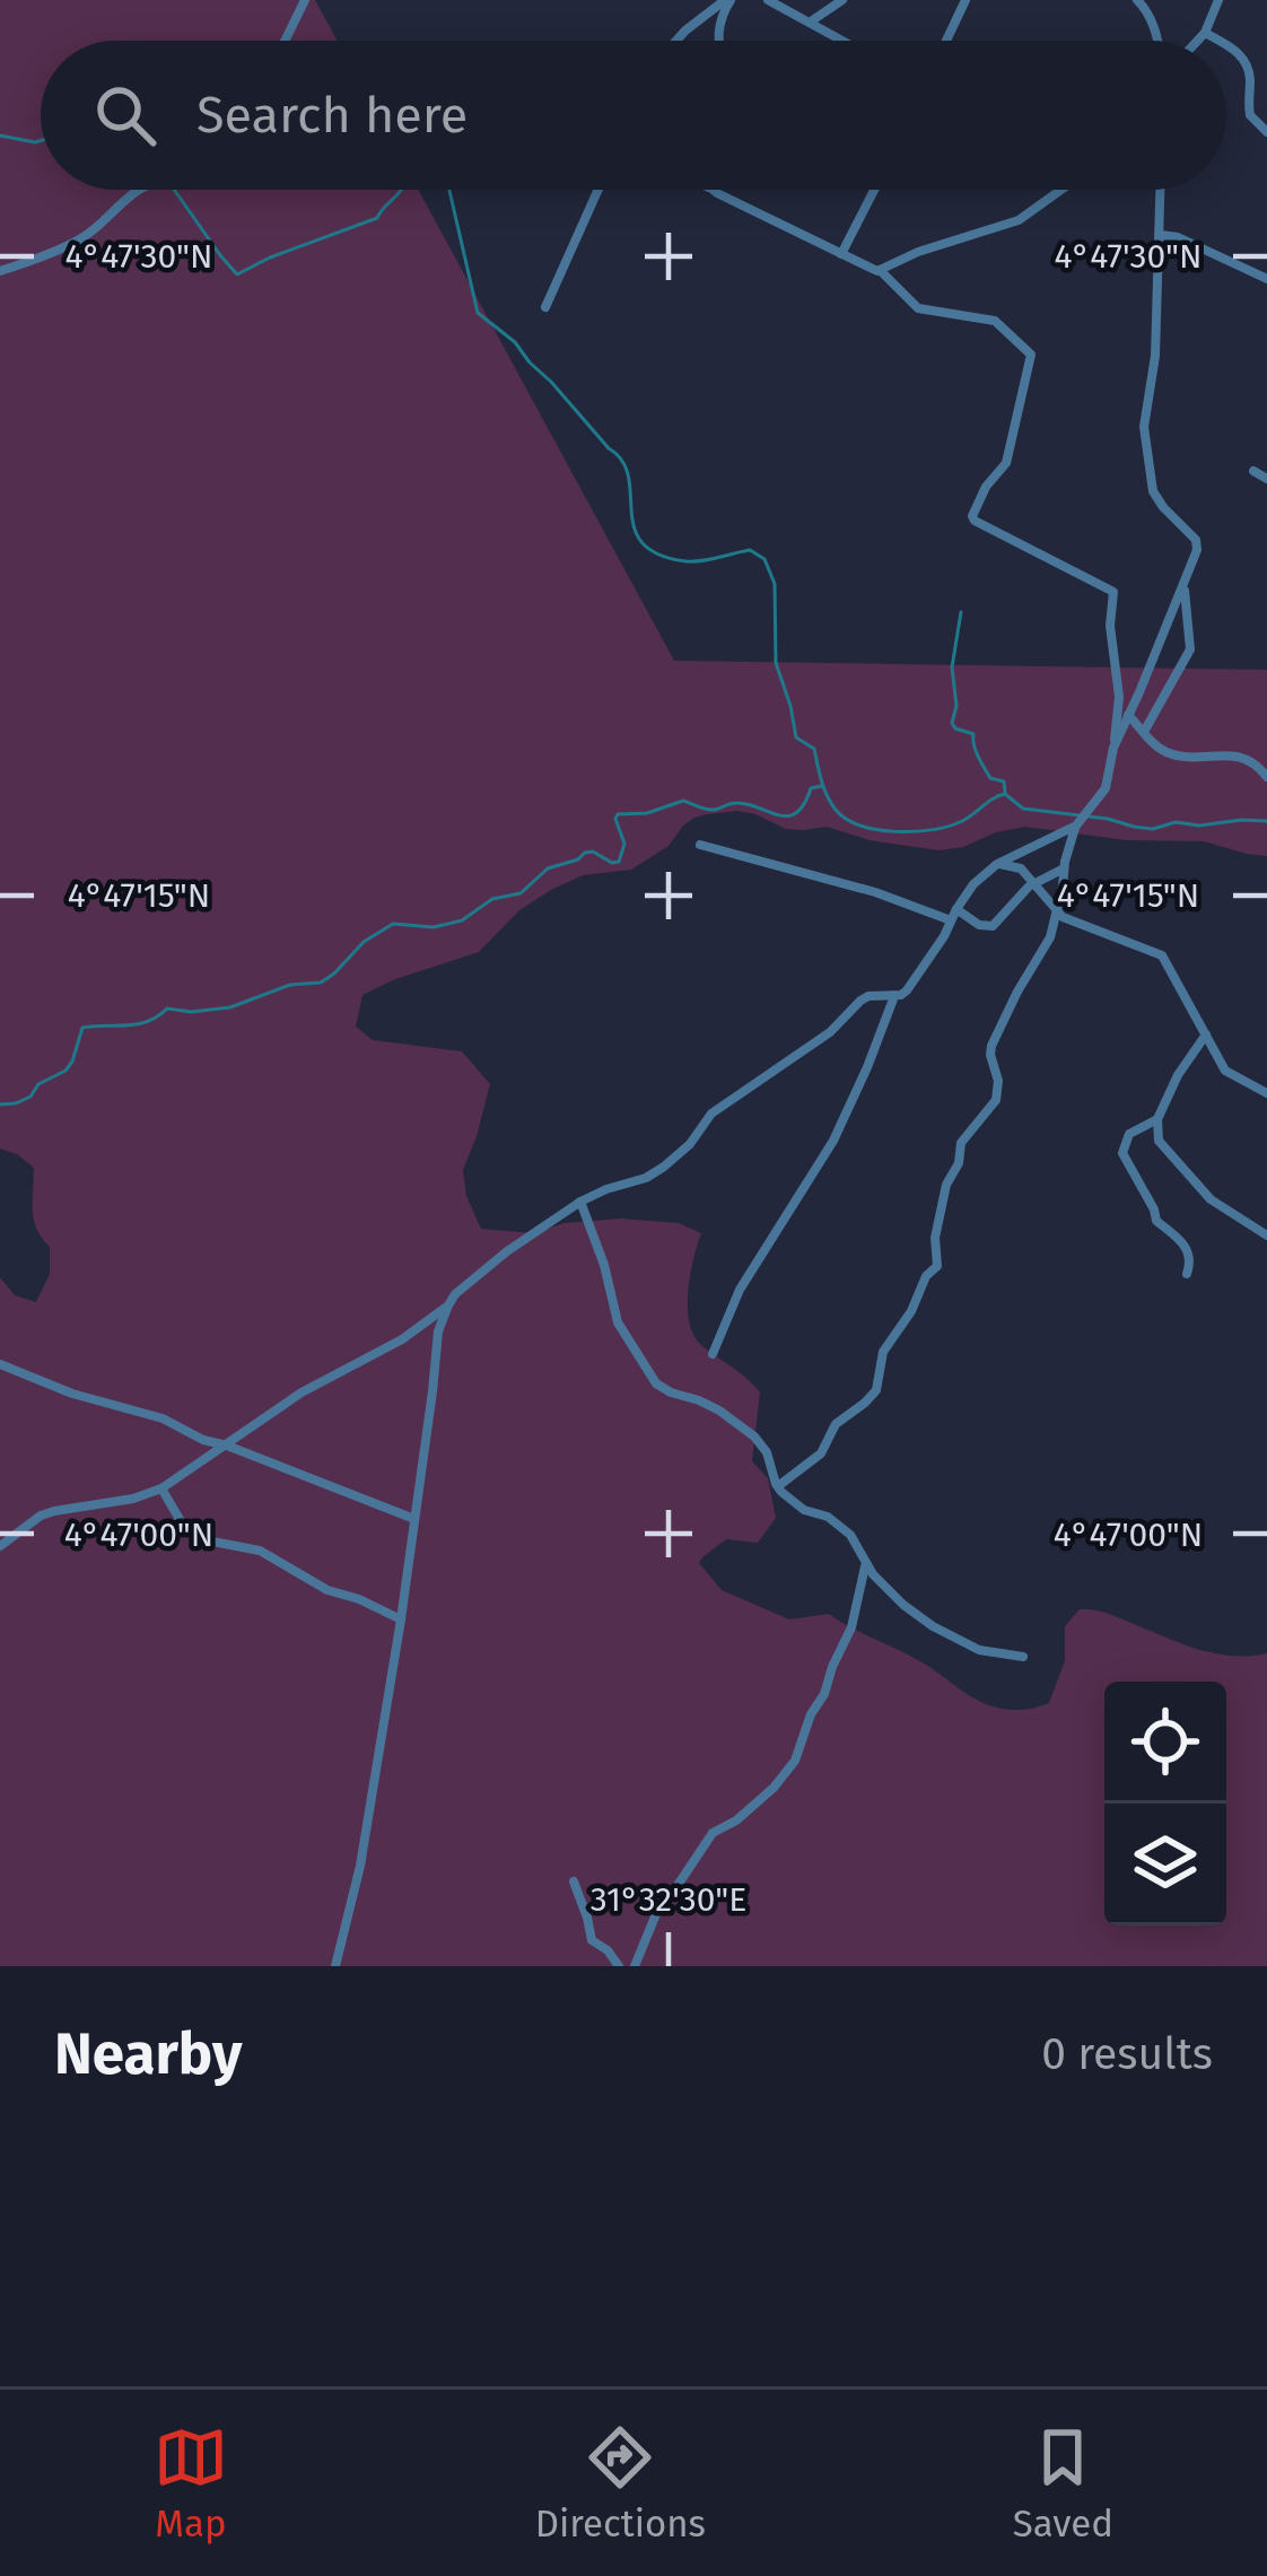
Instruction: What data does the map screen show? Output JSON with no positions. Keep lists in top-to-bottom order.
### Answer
{
  "page": {
    "search": "Search here",
    "heading": ["Nearby", "0 results"],
    "nav": ["Map", "Directions", "Saved"]
  },
  "coordinates": [
    "4°47'30\"N",
    "4°47'15\"N",
    "4°47'00\"N",
    "31°32'30\"E"
  ]
}
